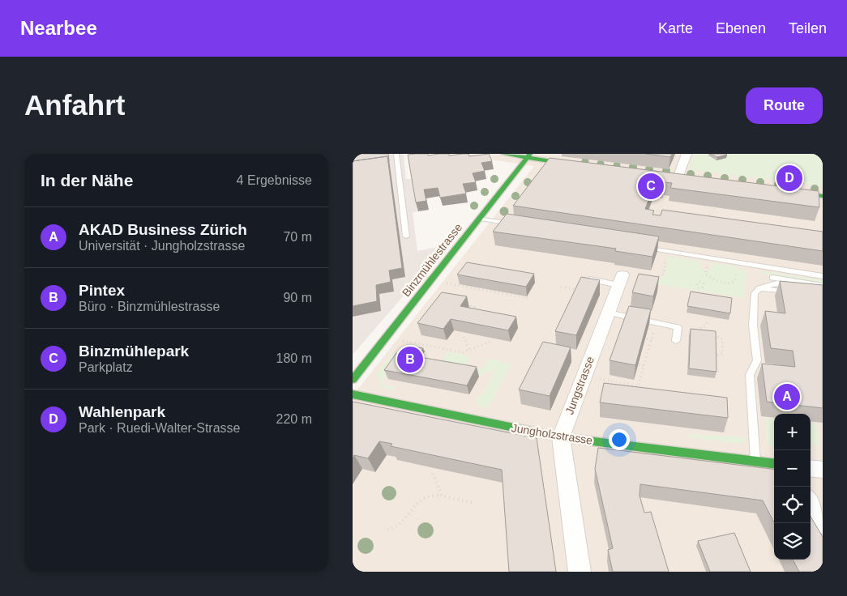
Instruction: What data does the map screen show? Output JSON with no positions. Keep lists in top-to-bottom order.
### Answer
{
  "streets": {
    "street": ["Binzmühlestrasse", "Jungstrasse", "Jungholzstrasse"]
  },
  "crossings": [
    ["Jungstrasse", "Jungholzstrasse"]
  ],
  "page": {
    "header": "Nearbee",
    "nav": ["Karte", "Ebenen", "Teilen"],
    "buttons": "Route",
    "title": "Anfahrt",
    "heading": ["In der Nähe", "4 Ergebnisse"],
    "pins": [
      "D",
      "C",
      "B",
      "A"
    ],
    "list": [
      {
        "mark": "A",
        "name": "AKAD Business Zürich",
        "note": "Universität · Jungholzstrasse",
        "value": "70 m"
      },
      {
        "mark": "B",
        "name": "Pintex",
        "note": "Büro · Binzmühlestrasse",
        "value": "90 m"
      },
      {
        "mark": "C",
        "name": "Binzmühlepark",
        "note": "Parkplatz",
        "value": "180 m"
      },
      {
        "mark": "D",
        "name": "Wahlenpark",
        "note": "Park · Ruedi-Walter-Strasse",
        "value": "220 m"
      }
    ],
    "map_buttons": ["+", "−"]
  }
}
